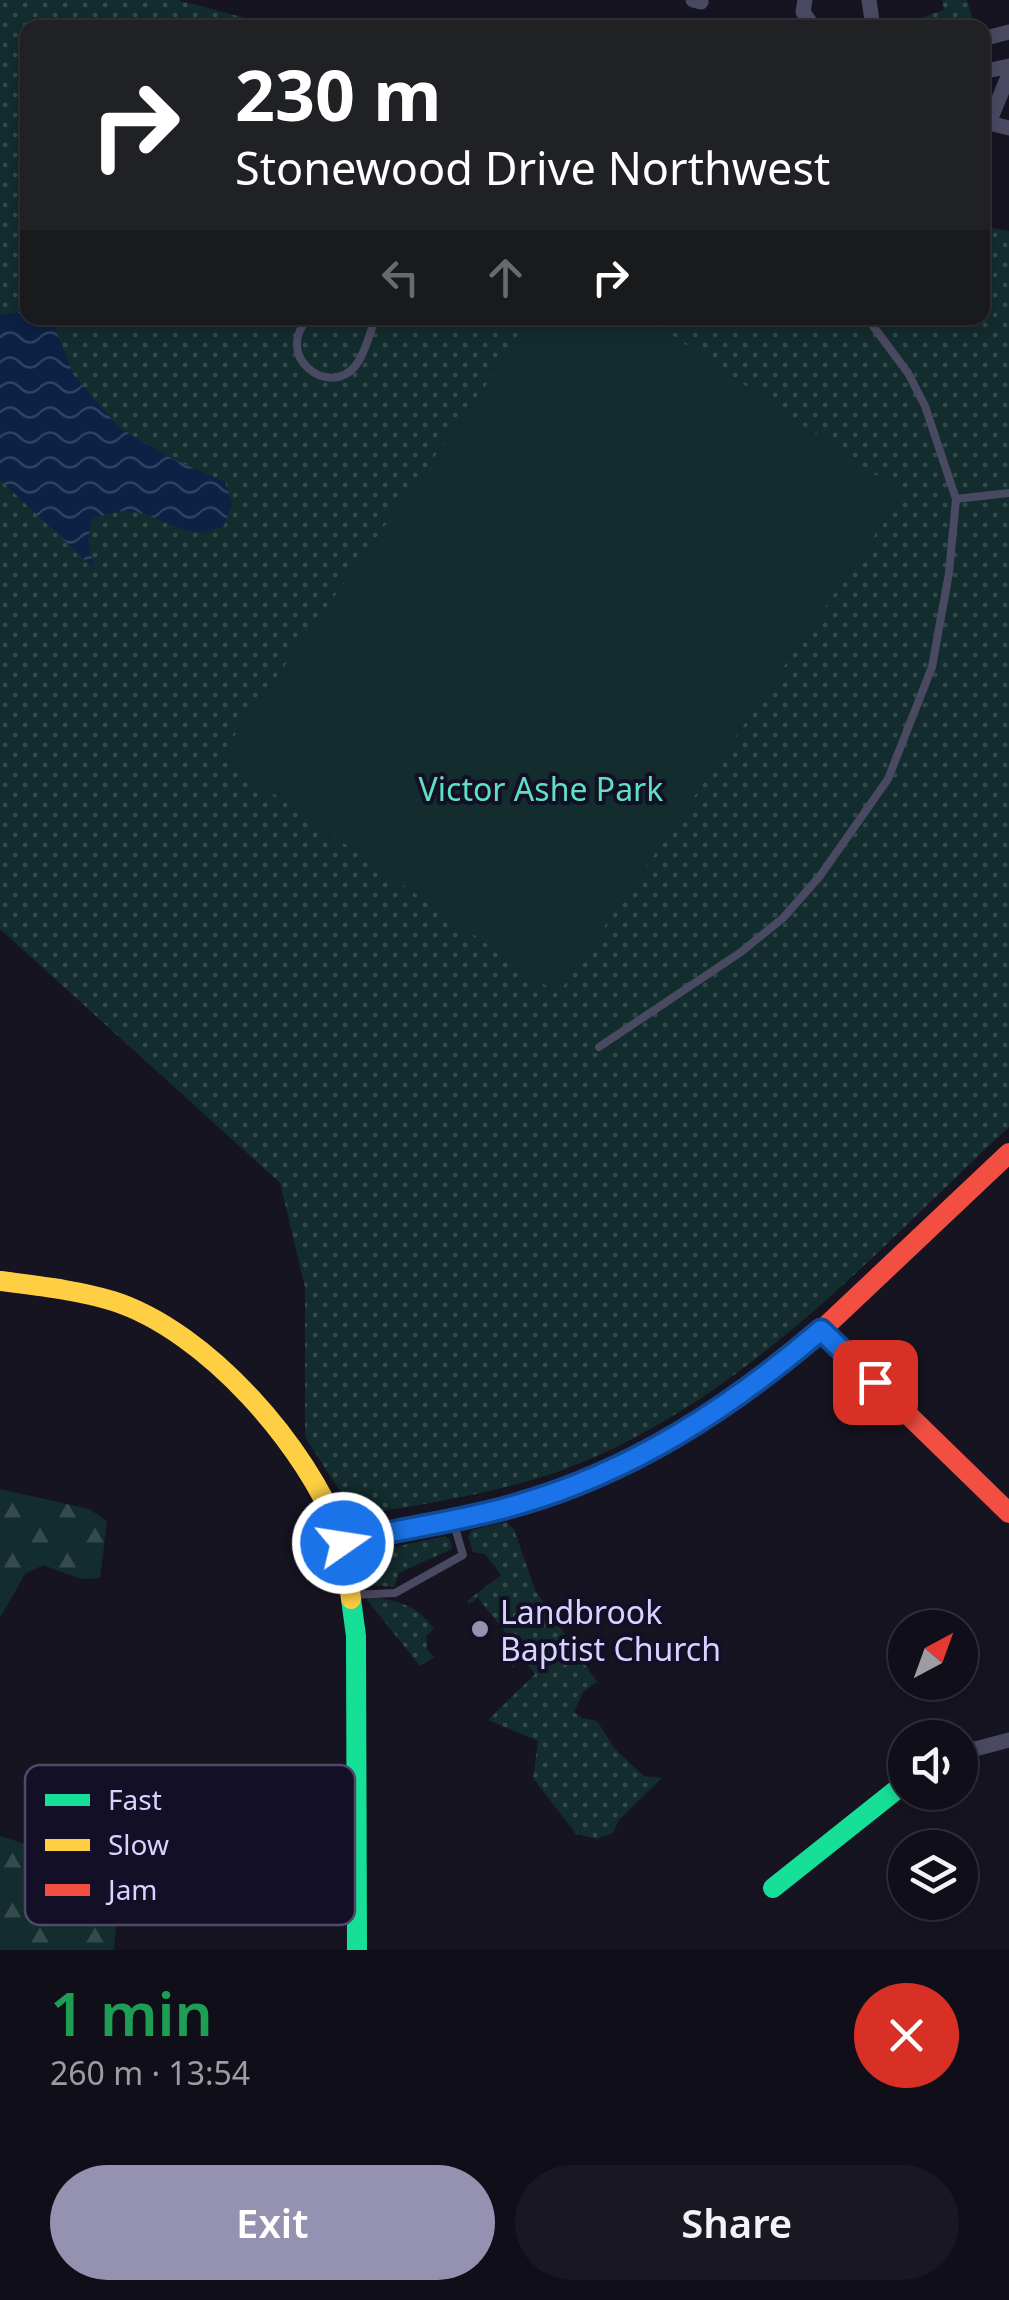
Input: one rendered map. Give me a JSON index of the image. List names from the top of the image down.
{
  "parks": ["Victor Ashe Park"],
  "places": ["Landbrook Baptist Church"],
  "legend": ["Fast", "Slow", "Jam"],
  "north": "top right",
  "page": {
    "turn": ["230 m", "Stonewood Drive Northwest"],
    "heading": ["1 min", "260 m · 13:54"],
    "buttons": ["Exit", "Share"]
  }
}
